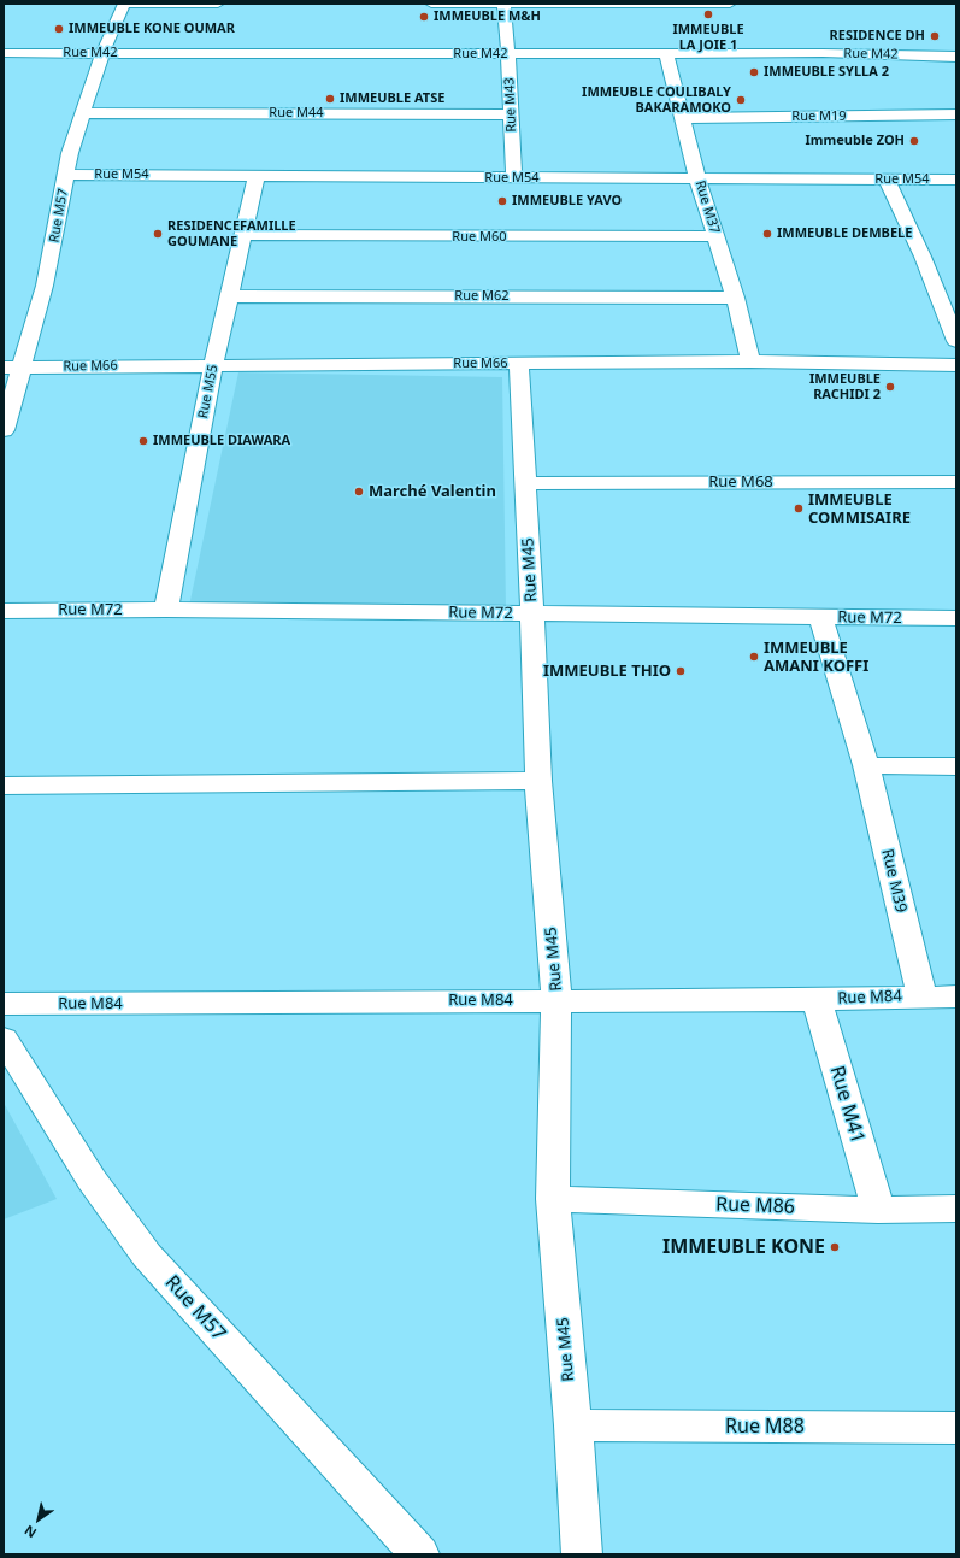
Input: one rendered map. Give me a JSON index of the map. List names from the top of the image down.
{
  "streets": {
    "street": [
      "Rue M42",
      "Rue M43",
      "Rue M44",
      "Rue M19",
      "Rue M54",
      "Rue M37",
      "Rue M57",
      "Rue M60",
      "Rue M62",
      "Rue M66",
      "Rue M55",
      "Rue M68",
      "Rue M45",
      "Rue M72",
      "Rue M39",
      "Rue M84",
      "Rue M41",
      "Rue M86",
      "Rue M88"
    ]
  },
  "crossings": [
    ["Rue M42", "Rue M43"],
    ["Rue M42", "Rue M37"],
    ["Rue M42", "Rue M57"],
    ["Rue M43", "Rue M44"],
    ["Rue M43", "Rue M54"],
    ["Rue M44", "Rue M57"],
    ["Rue M19", "Rue M37"],
    ["Rue M54", "Rue M37"],
    ["Rue M54", "Rue M57"],
    ["Rue M54", "Rue M55"],
    ["Rue M37", "Rue M60"],
    ["Rue M37", "Rue M62"],
    ["Rue M37", "Rue M66"],
    ["Rue M57", "Rue M66"],
    ["Rue M60", "Rue M55"],
    ["Rue M62", "Rue M55"],
    ["Rue M66", "Rue M55"],
    ["Rue M66", "Rue M45"],
    ["Rue M55", "Rue M72"],
    ["Rue M68", "Rue M45"],
    ["Rue M45", "Rue M72"],
    ["Rue M45", "Rue M84"],
    ["Rue M45", "Rue M86"],
    ["Rue M45", "Rue M88"],
    ["Rue M72", "Rue M39"],
    ["Rue M39", "Rue M84"],
    ["Rue M84", "Rue M41"],
    ["Rue M41", "Rue M86"]
  ],
  "places": [
    "IMMEUBLE LA JOIE 1",
    "IMMEUBLE M&H",
    "IMMEUBLE KONE OUMAR",
    "RESIDENCE DH",
    "IMMEUBLE SYLLA 2",
    "IMMEUBLE ATSE",
    "IMMEUBLE COULIBALY BAKARAMOKO",
    "Immeuble ZOH",
    "IMMEUBLE YAVO",
    "RESIDENCEFAMILLE GOUMANE",
    "IMMEUBLE DEMBELE",
    "IMMEUBLE RACHIDI 2",
    "IMMEUBLE DIAWARA",
    "Marché Valentin",
    "IMMEUBLE COMMISAIRE",
    "IMMEUBLE AMANI KOFFI",
    "IMMEUBLE THIO",
    "IMMEUBLE KONE"
  ],
  "north": "bottom left"
}
